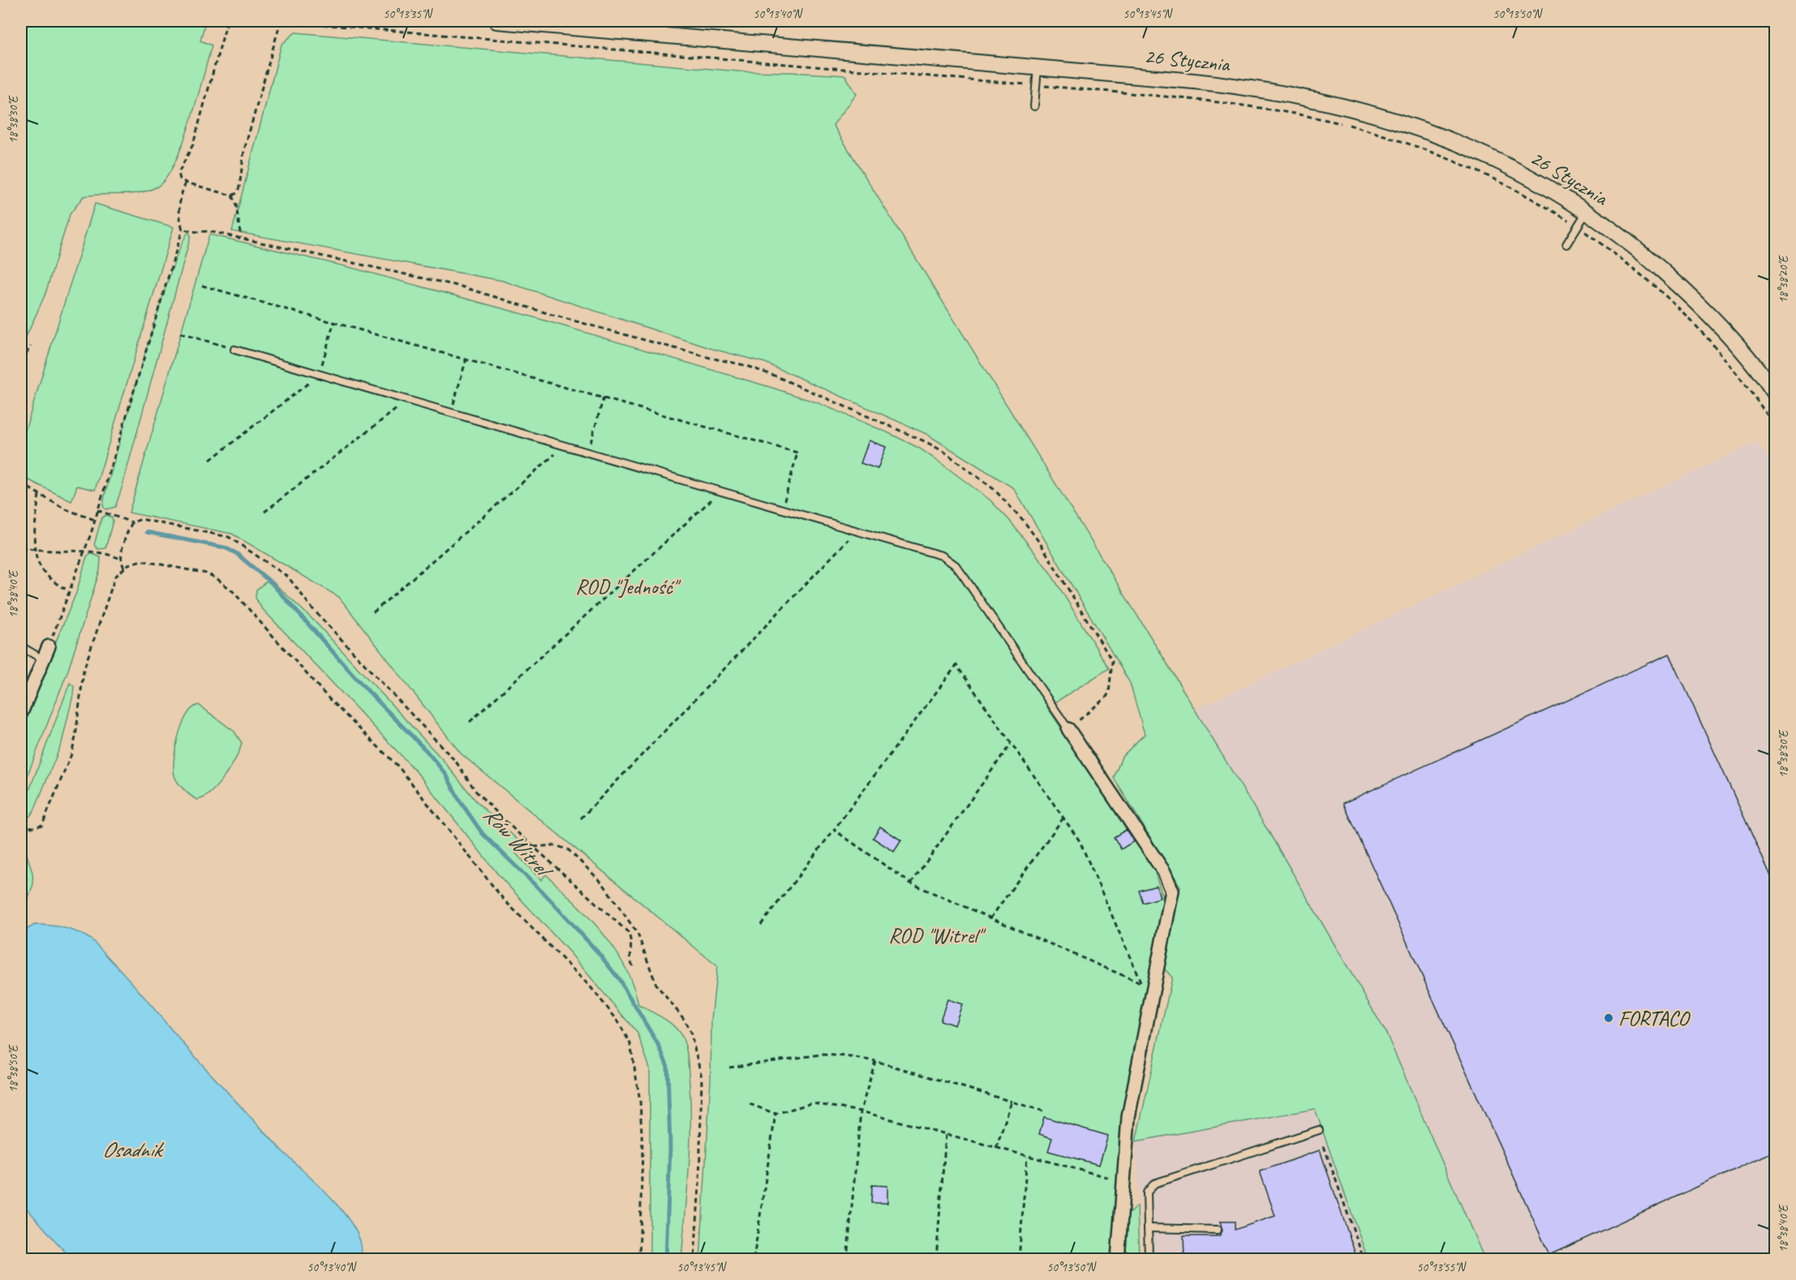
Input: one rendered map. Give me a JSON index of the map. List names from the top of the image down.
{
  "streets": {
    "street": ["26 Stycznia"]
  },
  "water": ["Rów Witrel", "Osadnik"],
  "parks": ["ROD \"Jedność\"", "ROD \"Witrel\""],
  "places": ["FORTACO"],
  "coordinates": [
    "50°13'35\"N",
    "50°13'40\"N",
    "50°13'45\"N",
    "50°13'50\"N",
    "18°38'30\"E",
    "18°38'20\"E",
    "18°38'40\"E",
    "18°38'50\"E",
    "50°13'55\"N"
  ]
}
